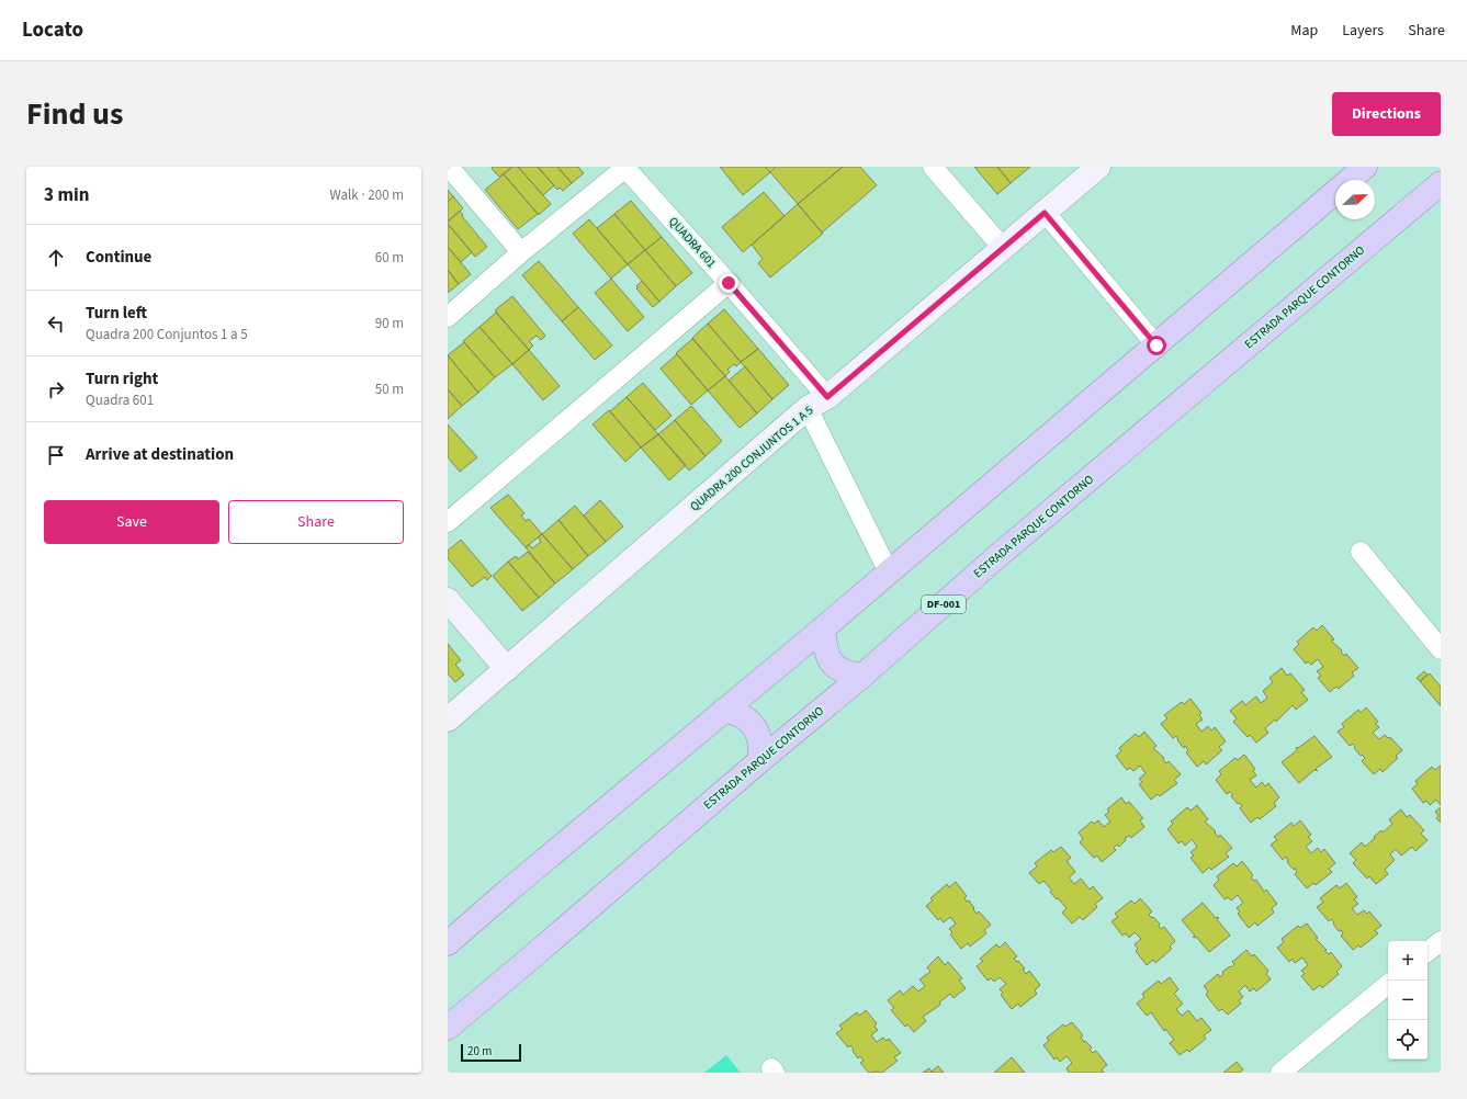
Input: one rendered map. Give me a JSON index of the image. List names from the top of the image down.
{
  "streets": {
    "highway": ["ESTRADA PARQUE CONTORNO", "DF-001"],
    "street": ["QUADRA 601", "QUADRA 200 CONJUNTOS 1 A 5"]
  },
  "crossings": [
    ["QUADRA 601", "QUADRA 200 CONJUNTOS 1 A 5"]
  ],
  "scale_bar": "20 m",
  "north": "top right",
  "page": {
    "header": "Locato",
    "nav": ["Map", "Layers", "Share"],
    "title": "Find us",
    "buttons": [
      "Directions",
      ["Save", "Share"]
    ],
    "heading": ["3 min", "Walk · 200 m"],
    "list": [
      ["Continue", "60 m"],
      ["Turn left", "Quadra 200 Conjuntos 1 a 5", "90 m"],
      ["Turn right", "Quadra 601", "50 m"],
      "Arrive at destination"
    ],
    "map_buttons": ["+", "−"],
    "scale": "20 m"
  }
}
